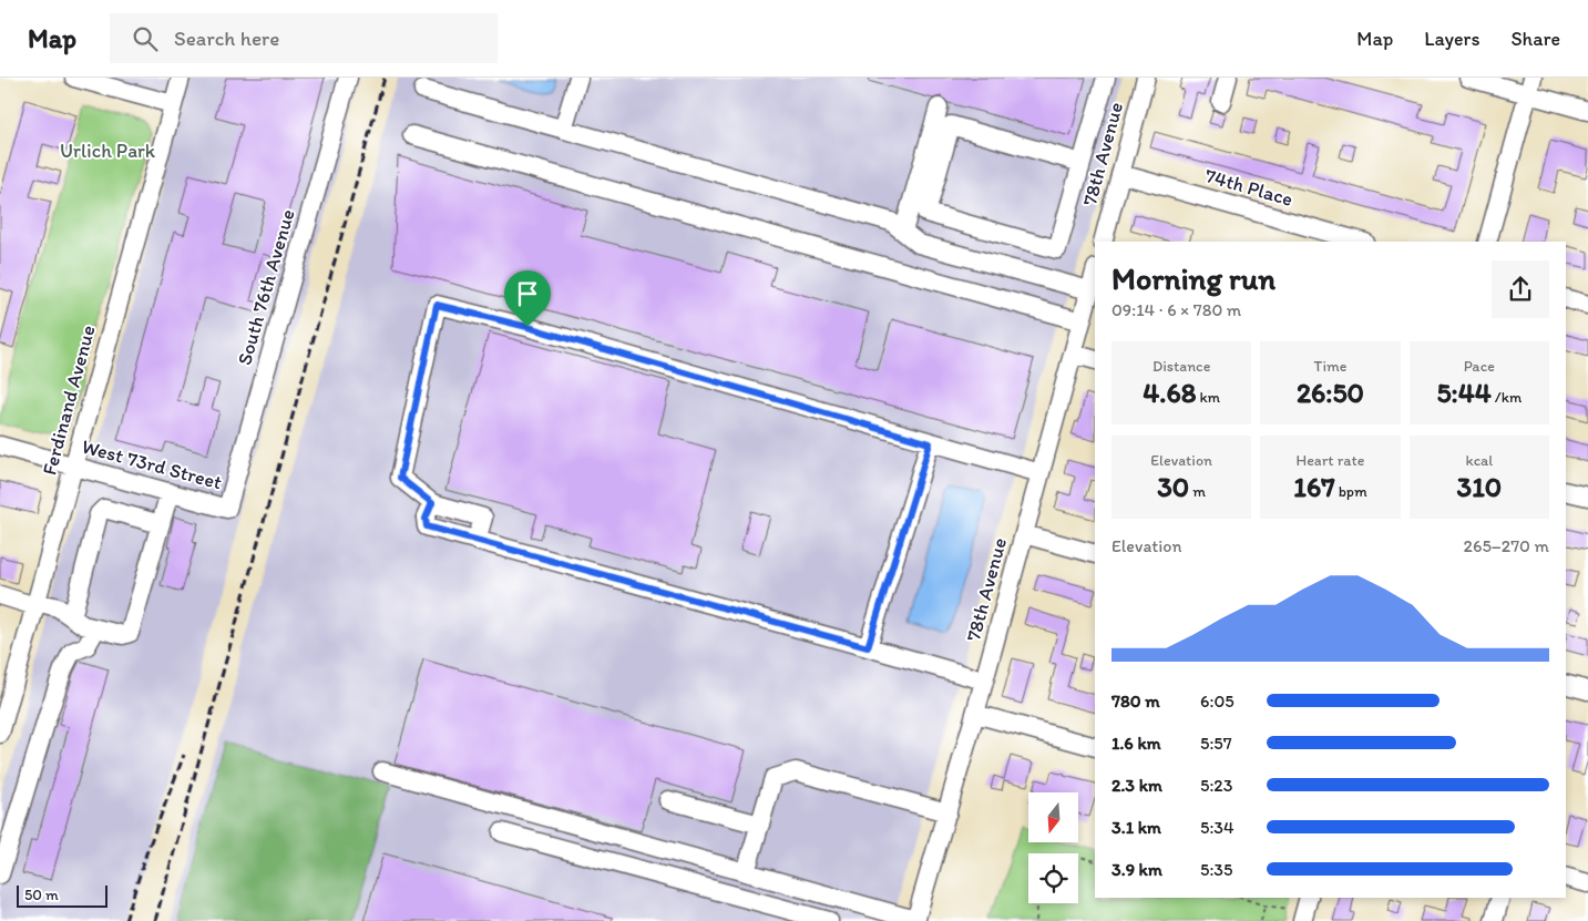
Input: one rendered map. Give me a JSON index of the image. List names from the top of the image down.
{
  "streets": {
    "street": [
      "78th Avenue",
      "74th Place",
      "South 76th Avenue",
      "Ferdinand Avenue",
      "West 73rd Street"
    ]
  },
  "crossings": [
    ["78th Avenue", "74th Place"],
    ["South 76th Avenue", "West 73rd Street"],
    ["Ferdinand Avenue", "West 73rd Street"]
  ],
  "parks": ["Urlich Park"],
  "scale_bar": "50 m",
  "north": "bottom",
  "page": {
    "header": "Map",
    "search": "Search here",
    "nav": ["Map", "Layers", "Share"],
    "heading": ["Morning run", "09:14 · 6 × 780 m"],
    "stats": [
      ["Distance", "4.68 km"],
      ["Time", "26:50"],
      ["Pace", "5:44 /km"],
      ["Elevation", "30 m"],
      ["Heart rate", "167 bpm"],
      ["kcal", "310"]
    ],
    "chart": ["Elevation", "265–270 m"],
    "list": [
      {
        "name": "780 m",
        "note": "6:05"
      },
      {
        "name": "1.6 km",
        "note": "5:57"
      },
      {
        "name": "2.3 km",
        "note": "5:23"
      },
      {
        "name": "3.1 km",
        "note": "5:34"
      },
      {
        "name": "3.9 km",
        "note": "5:35"
      }
    ],
    "scale": "50 m"
  }
}
